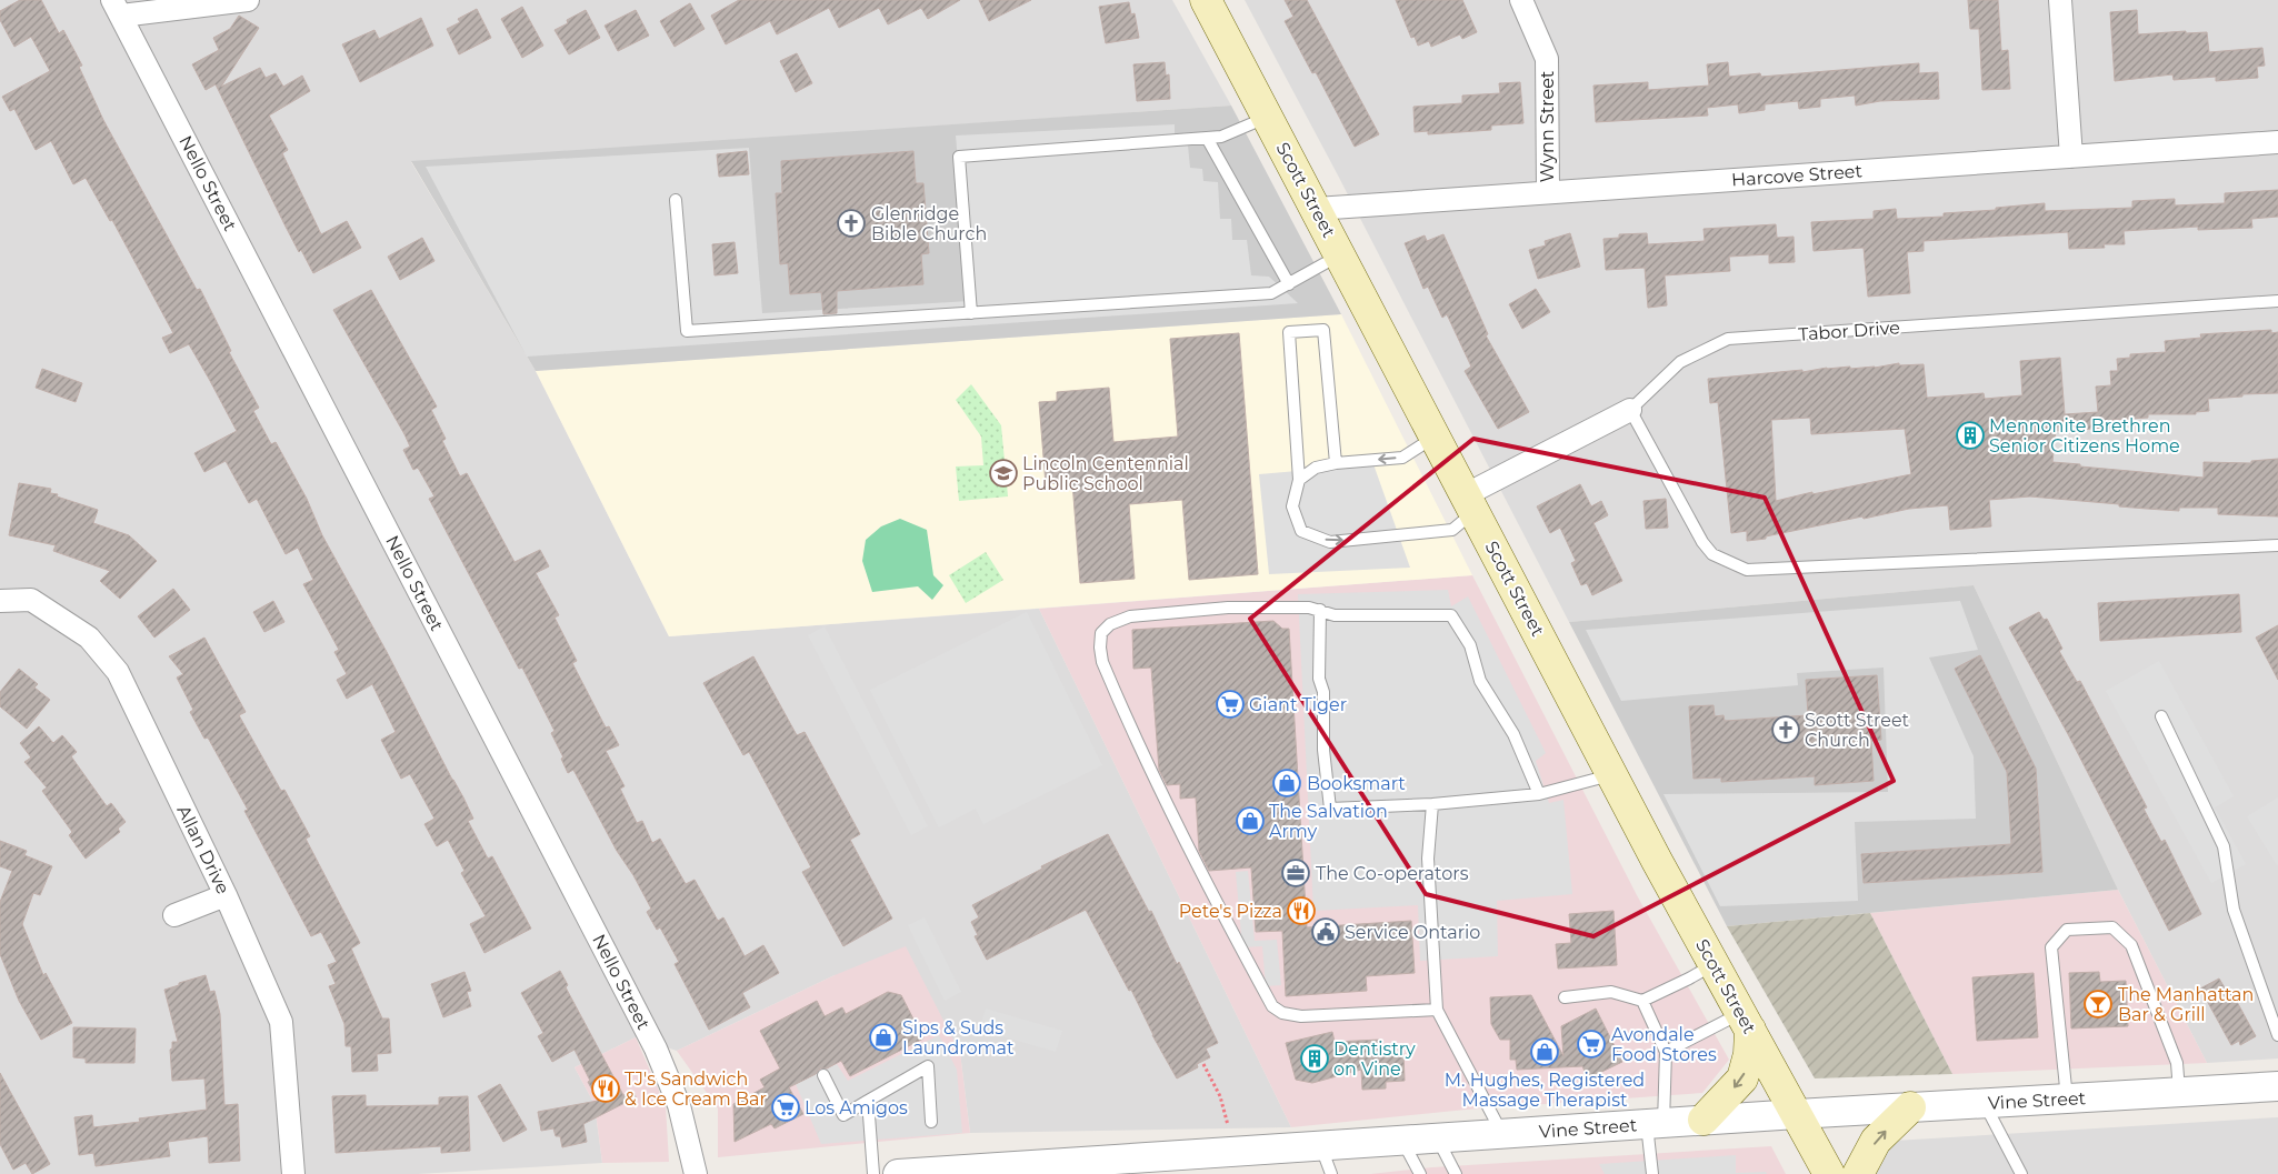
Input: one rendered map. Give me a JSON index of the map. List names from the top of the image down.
{
  "streets": {
    "main road": ["Scott Street"],
    "street": [
      "Wynn Street",
      "Harcove Street",
      "Nello Street",
      "Tabor Drive",
      "Allan Drive",
      "Vine Street"
    ]
  },
  "crossings": [
    ["Wynn Street", "Harcove Street"],
    ["Harcove Street", "Scott Street"],
    ["Scott Street", "Tabor Drive"],
    ["Scott Street", "Vine Street"]
  ],
  "places": {
    "church": ["Glenridge Bible Church", "Scott Street Church"],
    "building": ["Mennonite Brethren Senior Citizens Home", "Dentistry on Vine"],
    "school or university": ["Lincoln Centennial Public School"],
    "supermarket": ["Giant Tiger", "Avondale Food Stores", "Los Amigos"],
    "shop": [
      "Booksmart",
      "The Salvation Army",
      "Sips & Suds Laundromat",
      "M. Hughes, Registered Massage Therapist"
    ],
    "office": ["The Co-operators"],
    "restaurant": ["Pete's Pizza", "TJ's Sandwich & Ice Cream Bar"],
    "public building": ["Service Ontario"],
    "bar": ["The Manhattan Bar & Grill"]
  }
}
